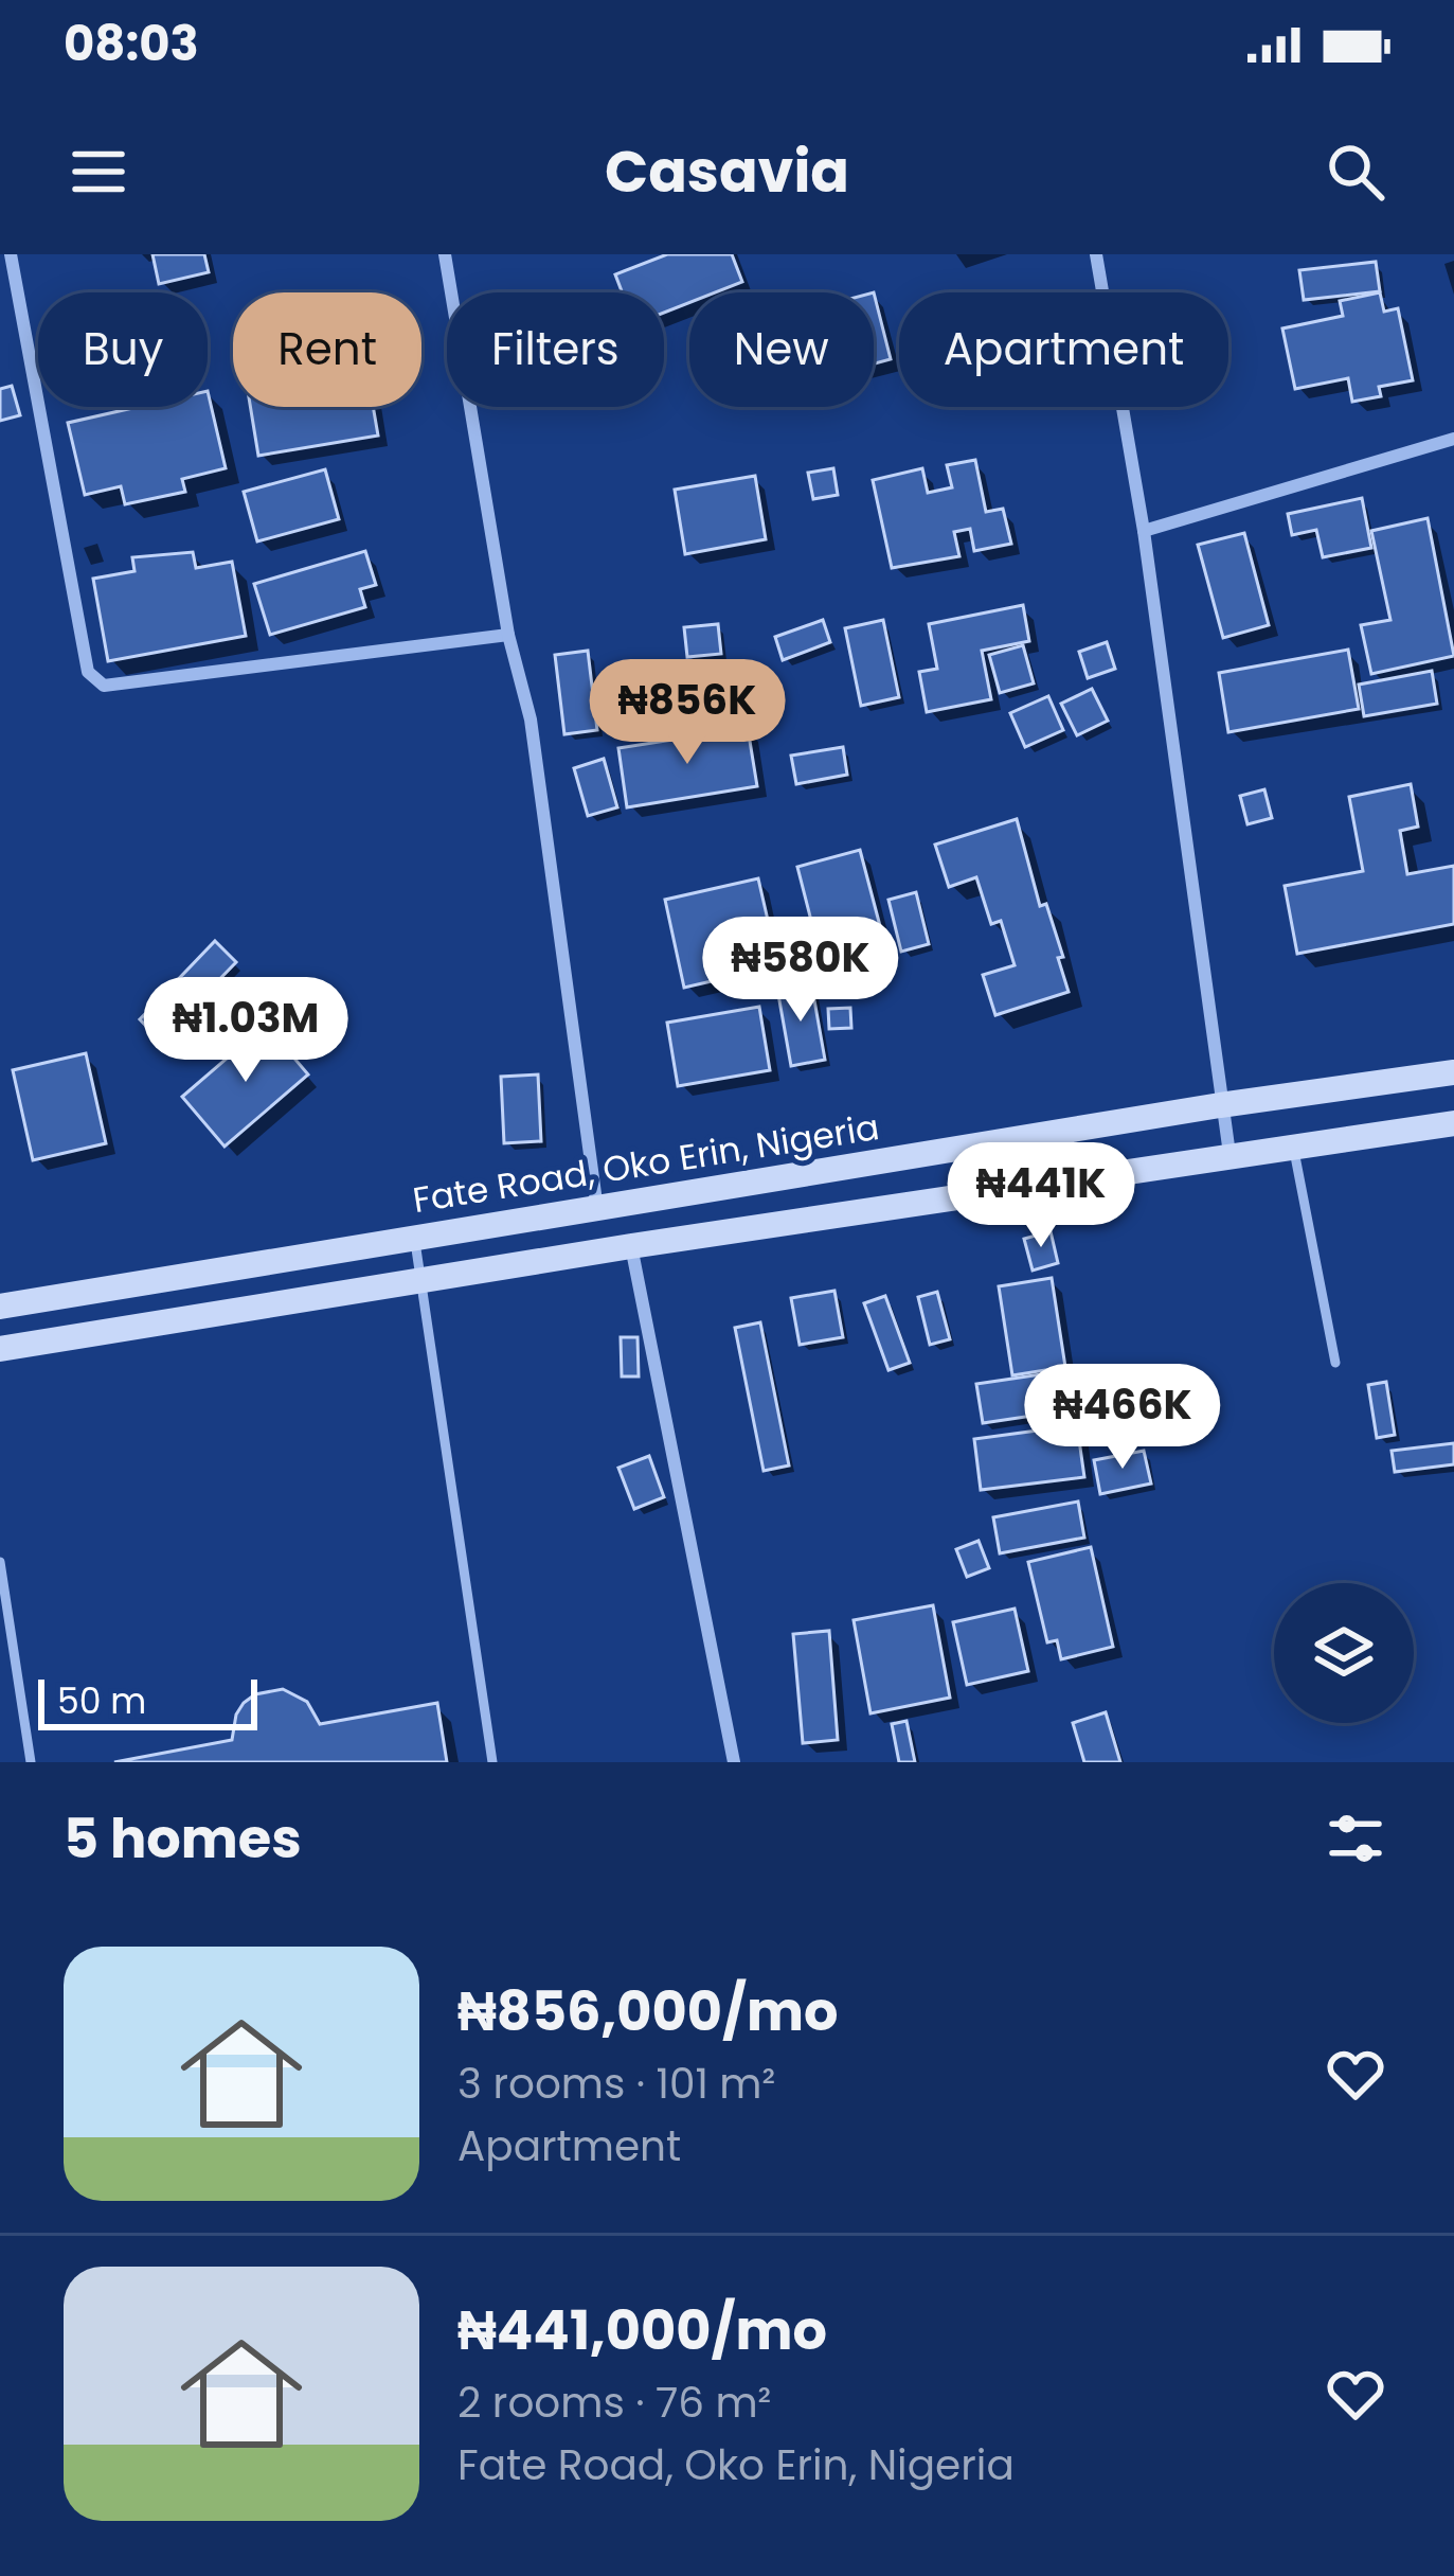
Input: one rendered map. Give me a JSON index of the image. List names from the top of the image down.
{
  "streets": {
    "street": ["Fate Road, Oko Erin, Nigeria"]
  },
  "scale_bar": "50 m",
  "page": {
    "status": "08:03",
    "header": "Casavia",
    "chip": [
      "Buy",
      "Rent",
      "Filters",
      "New",
      "Apartment"
    ],
    "price": [
      "₦856K",
      "₦580K",
      "₦1.03M",
      "₦441K",
      "₦466K"
    ],
    "scale": "50 m",
    "heading": "5 homes",
    "list": [
      {
        "name": "₦856,000/mo",
        "note": "3 rooms · 101 m² · Apartment"
      },
      {
        "name": "₦441,000/mo",
        "note": "2 rooms · 76 m² · Fate Road, Oko Erin, Nigeria"
      }
    ]
  }
}
